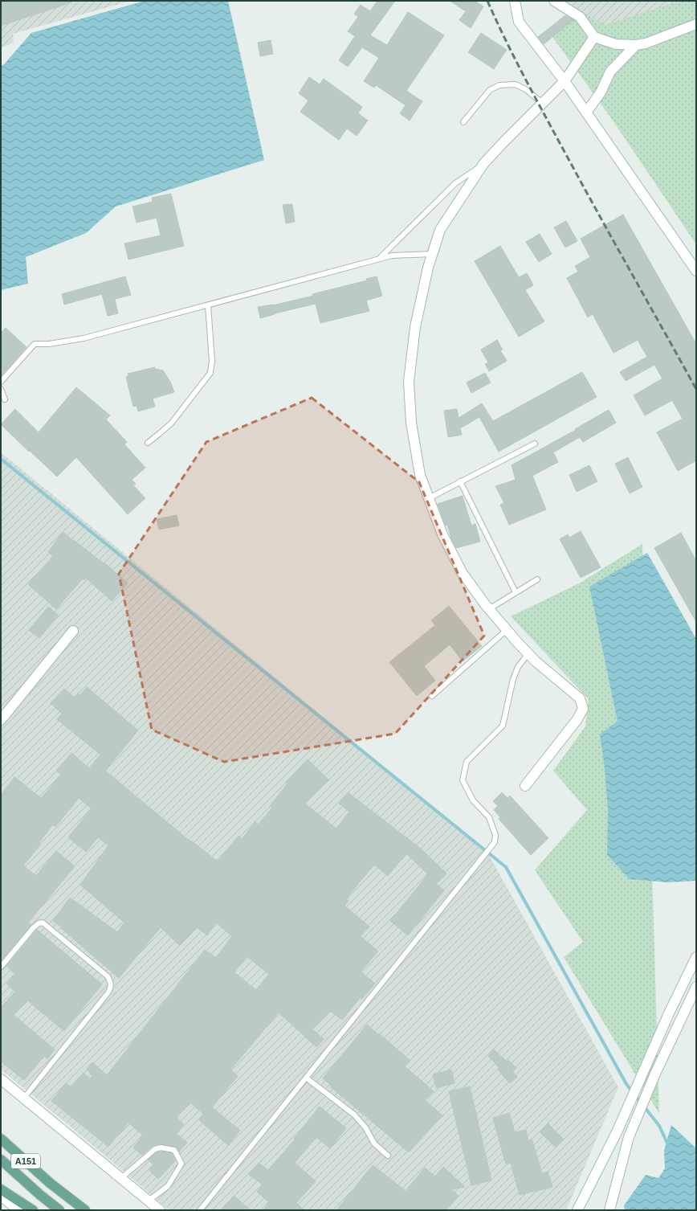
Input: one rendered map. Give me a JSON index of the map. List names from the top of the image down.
{
  "streets": {
    "main road": ["A151"]
  }
}
